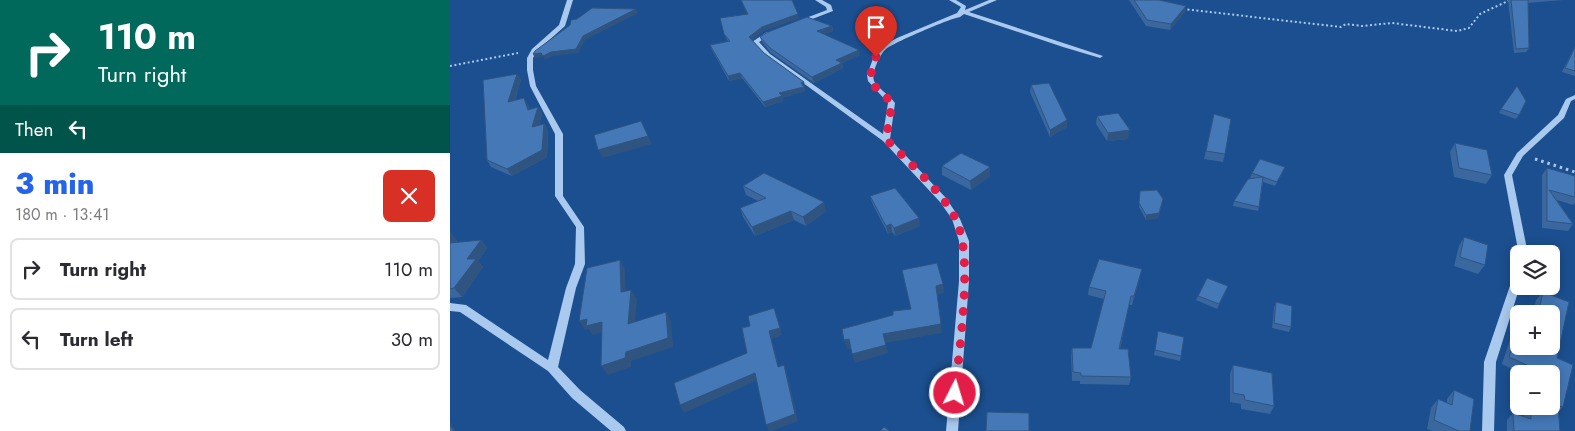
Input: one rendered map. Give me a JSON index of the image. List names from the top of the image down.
{
  "page": {
    "turn": ["110 m", "Turn right"],
    "then": "Then",
    "heading": ["3 min", "180 m · 13:41"],
    "list": [
      {
        "name": "Turn right",
        "value": "110 m"
      },
      {
        "name": "Turn left",
        "value": "30 m"
      }
    ],
    "map_buttons": ["+", "−"]
  }
}
